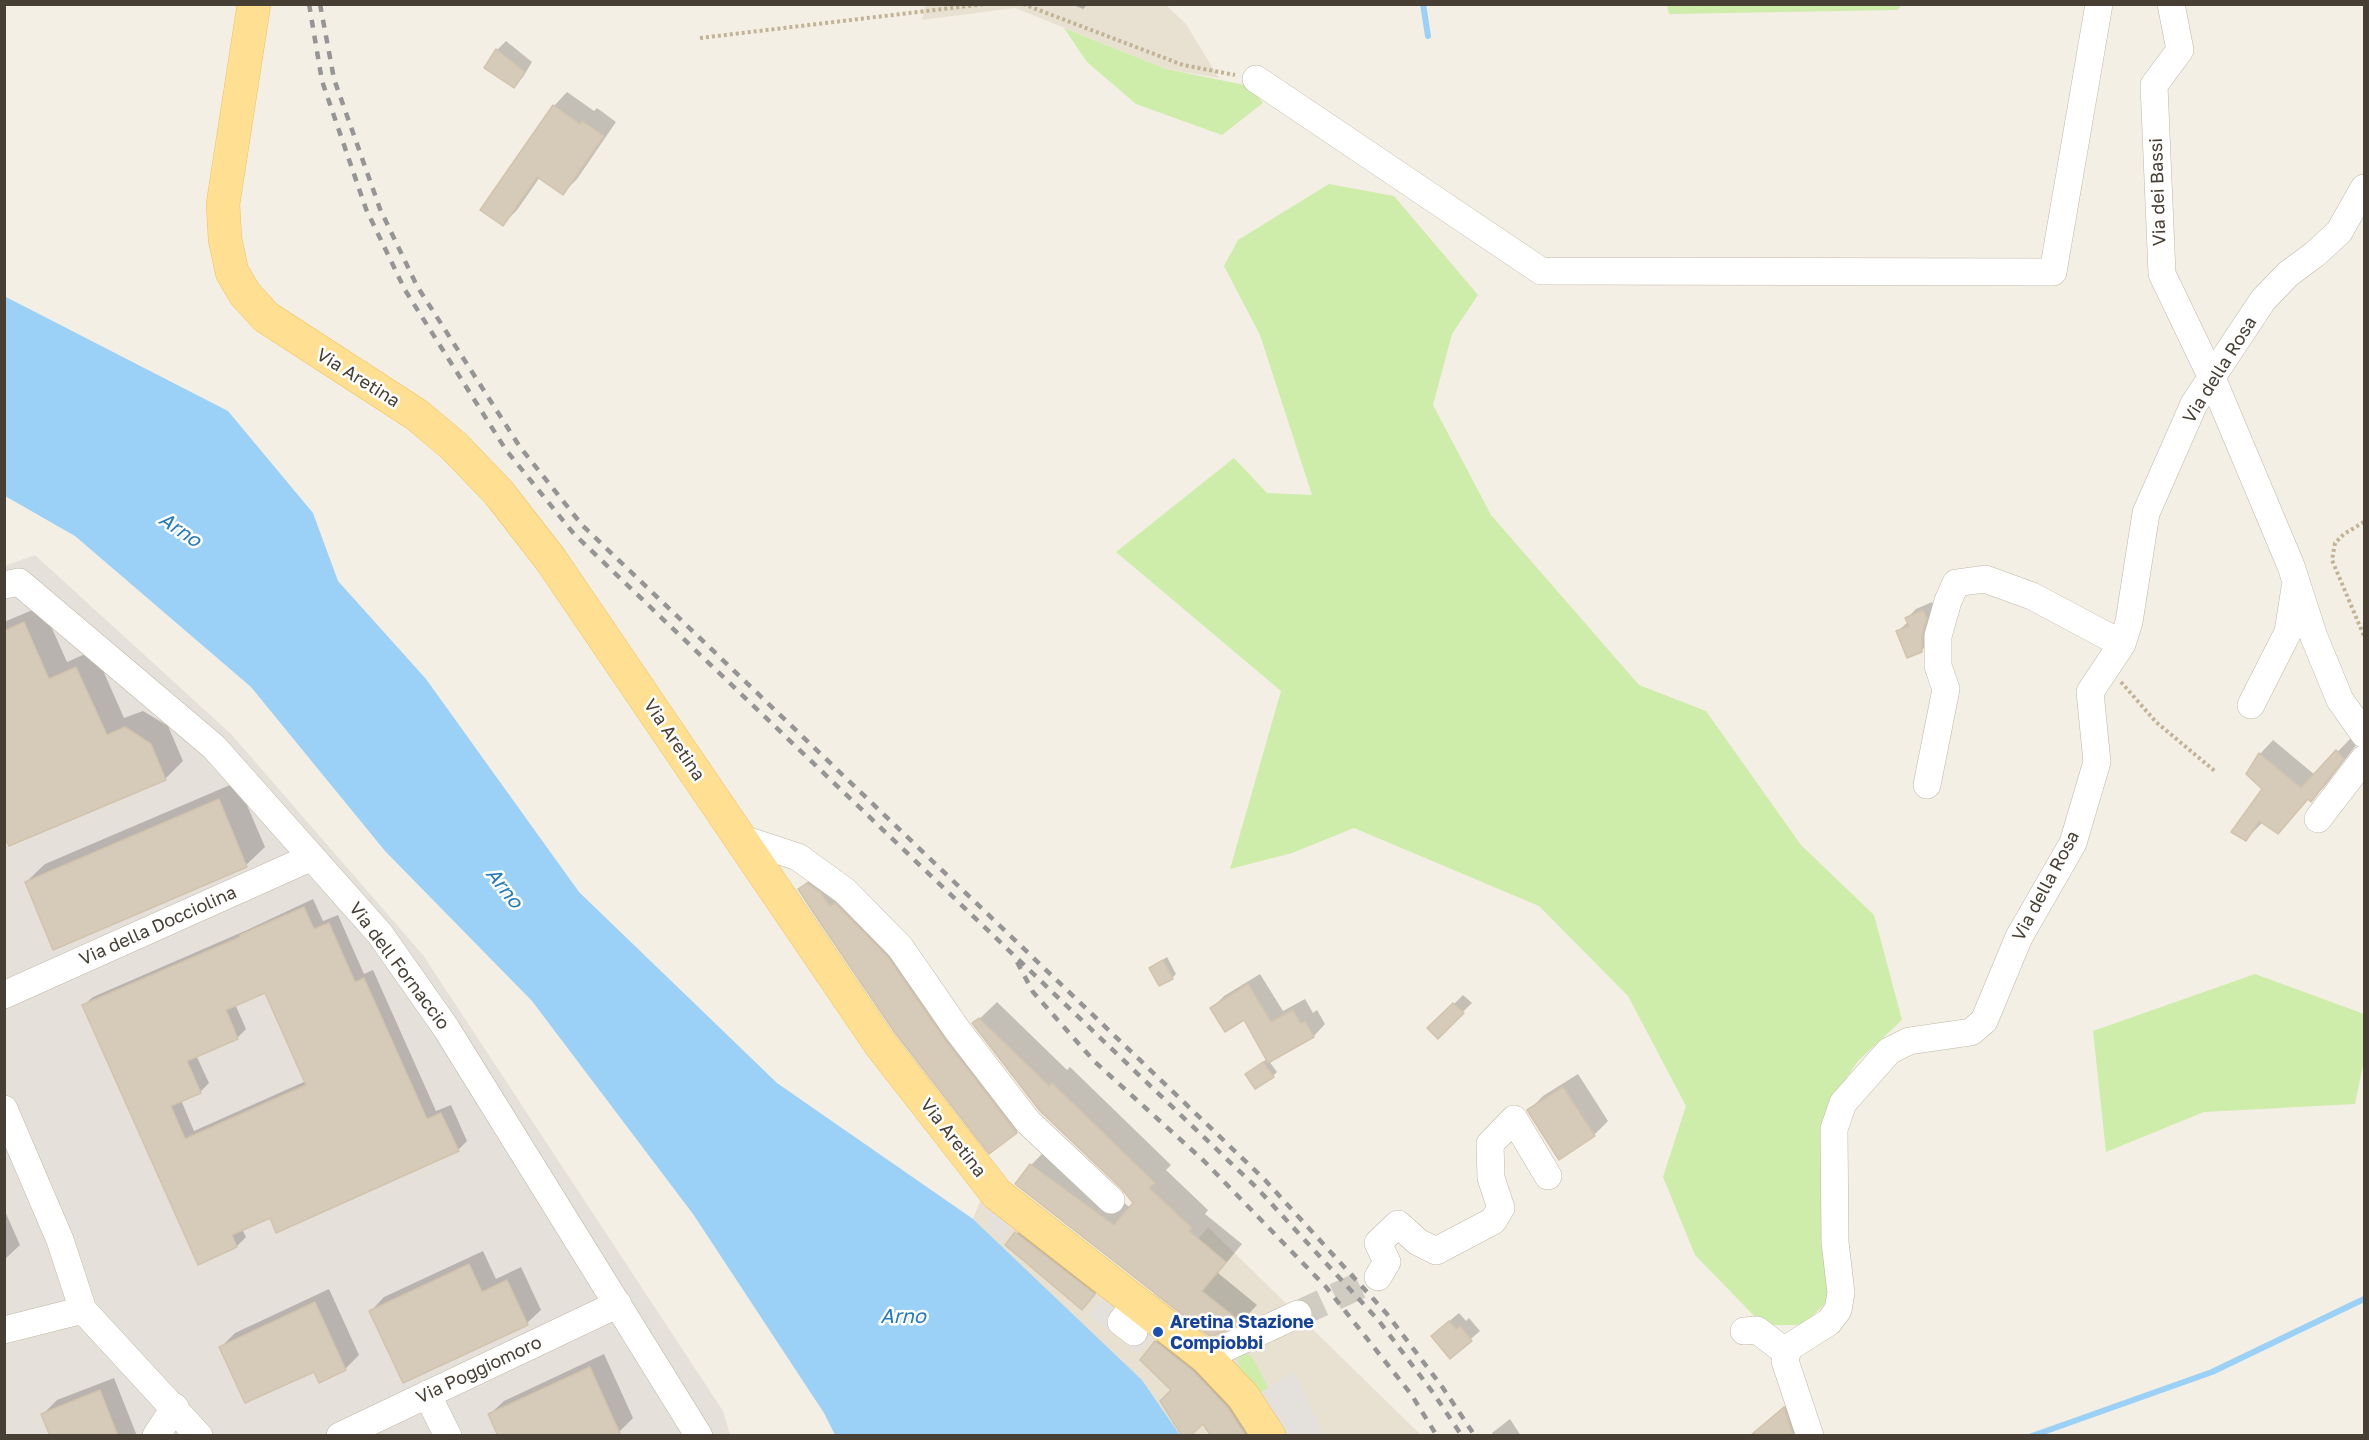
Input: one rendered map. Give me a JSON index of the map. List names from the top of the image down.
{
  "streets": {
    "main road": ["Via Aretina"],
    "street": [
      "Via dei Bassi",
      "Via della Rosa",
      "Via della Docciolina",
      "Via dell Fornaccio",
      "Via Poggiomoro"
    ]
  },
  "crossings": [
    ["Via dei Bassi", "Via della Rosa"],
    ["Via della Docciolina", "Via dell Fornaccio"],
    ["Via dell Fornaccio", "Via Poggiomoro"]
  ],
  "water": ["Arno"],
  "places": ["Aretina Stazione Compiobbi"]
}
